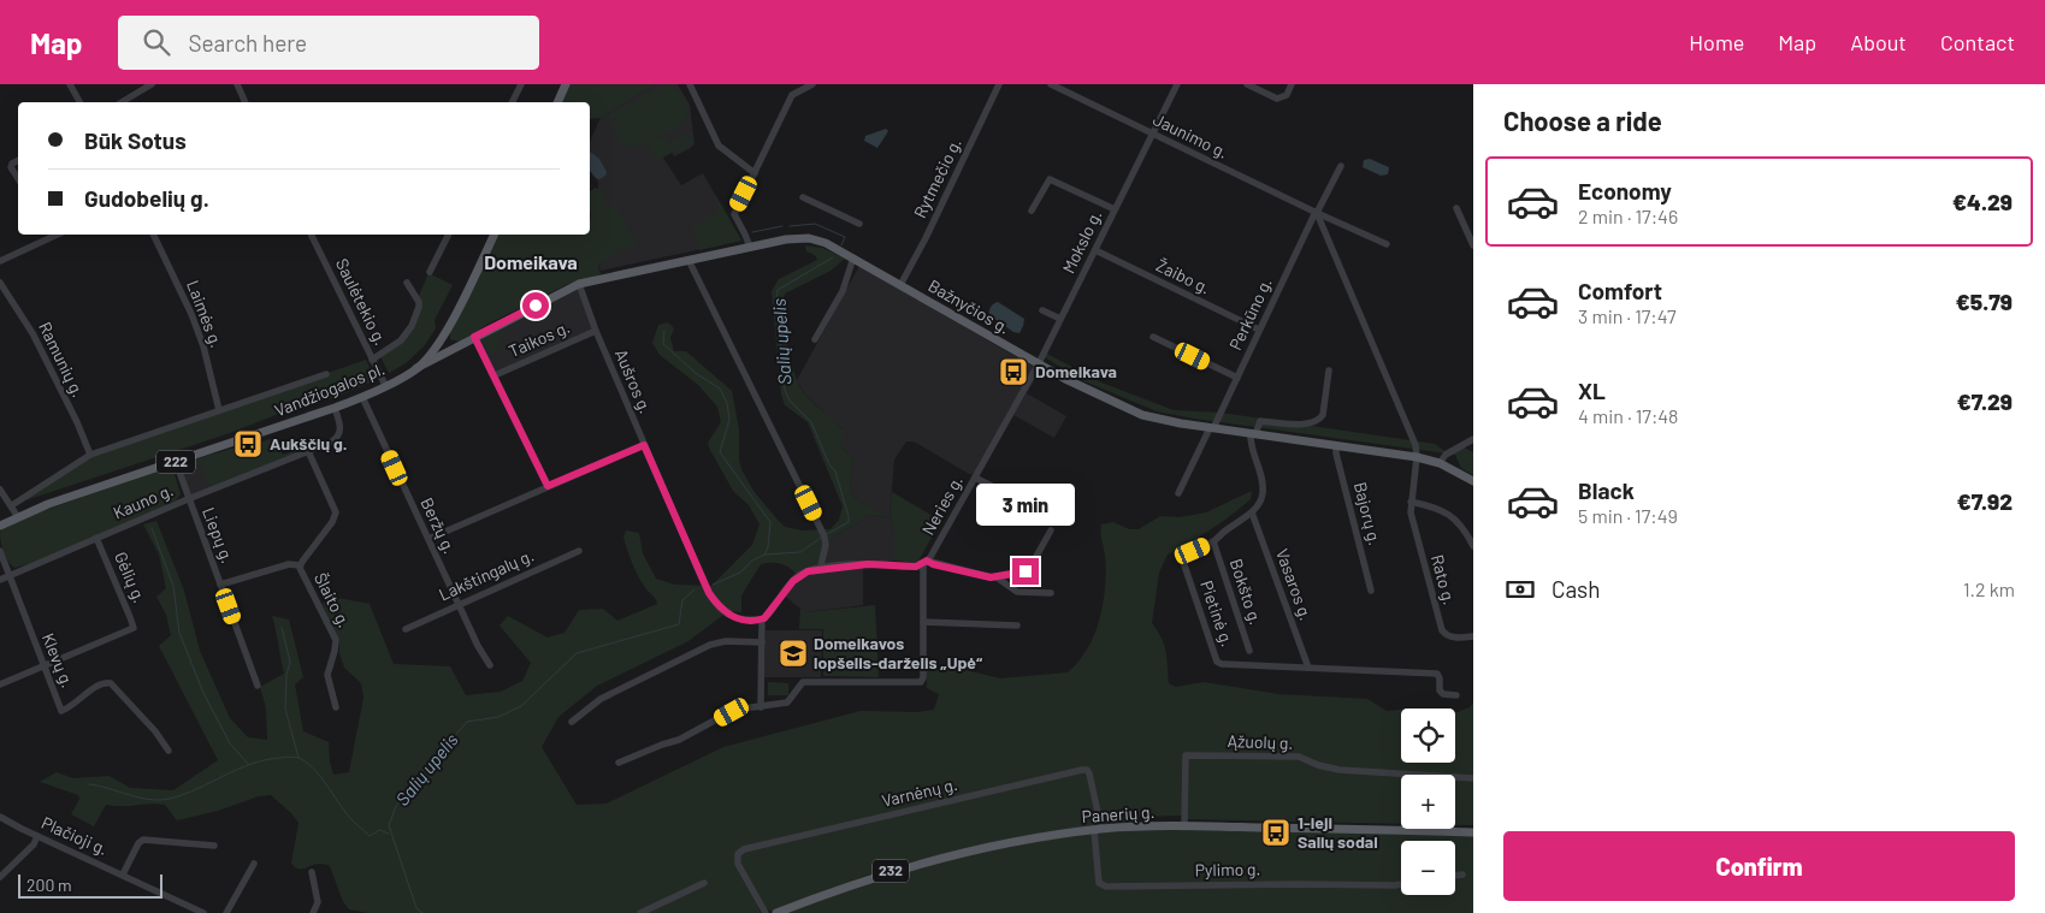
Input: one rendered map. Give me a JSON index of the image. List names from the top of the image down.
{
  "streets": {
    "main road": [
      "Bažnyčios g.",
      "Vandžiogalos pl.",
      "222",
      "Panerių g.",
      "232"
    ],
    "street": [
      "Jaunimo g.",
      "Rytmečio g.",
      "Mokslo g.",
      "Žaibo g.",
      "Saulėtekio g.",
      "Laimės g.",
      "Perkūno g.",
      "Taikos g.",
      "Ramunių g.",
      "Aušros g.",
      "Kauno g.",
      "Neries g.",
      "Bajorų g.",
      "Beržų g.",
      "Liepų g.",
      "Lakštingalų g.",
      "Gėlių g.",
      "Rato g.",
      "Vasaros g.",
      "Bokšto g.",
      "Šlaito g.",
      "Pietinė g.",
      "Klevų g.",
      "Ąžuolų g.",
      "Varnėnų g.",
      "Plačioji g.",
      "Pylimo g."
    ]
  },
  "crossings": [
    ["Jaunimo g.", "Mokslo g."],
    ["Jaunimo g.", "Perkūno g."],
    ["Rytmečio g.", "Bažnyčios g."],
    ["Mokslo g.", "Žaibo g."],
    ["Mokslo g.", "Bažnyčios g."],
    ["Mokslo g.", "Neries g."],
    ["Žaibo g.", "Perkūno g."],
    ["Saulėtekio g.", "Vandžiogalos pl."],
    ["Bažnyčios g.", "Perkūno g."],
    ["Bažnyčios g.", "Aušros g."],
    ["Bažnyčios g.", "Vandžiogalos pl."],
    ["Bažnyčios g.", "Neries g."],
    ["Bažnyčios g.", "Bajorų g."],
    ["Bažnyčios g.", "Rato g."],
    ["Bažnyčios g.", "Pietinė g."],
    ["Taikos g.", "Aušros g."],
    ["Vandžiogalos pl.", "Kauno g."],
    ["Vandžiogalos pl.", "Beržų g."],
    ["Vandžiogalos pl.", "Liepų g."],
    ["Kauno g.", "Liepų g."],
    ["Kauno g.", "Gėlių g."],
    ["Kauno g.", "Šlaito g."],
    ["Kauno g.", "Klevų g."],
    ["Beržų g.", "Lakštingalų g."],
    ["Gėlių g.", "Klevų g."],
    ["Vasaros g.", "Pietinė g."],
    ["Bokšto g.", "Pietinė g."],
    ["Ąžuolų g.", "Panerių g."],
    ["Varnėnų g.", "Panerių g."],
    ["Varnėnų g.", "Pylimo g."],
    ["Panerių g.", "Pylimo g."]
  ],
  "districts": ["Domeikava"],
  "water": ["Salių upelis"],
  "places": {
    "bus stop": ["Domeikava", "Aukščių g.", "1-ieji Salių sodai"],
    "school or university": ["Domeikavos lopšelis-darželis „Upė“"]
  },
  "scale_bar": "200 m",
  "page": {
    "header": "Map",
    "search": "Search here",
    "nav": [
      "Home",
      "Map",
      "About",
      "Contact"
    ],
    "heading": "Choose a ride",
    "banner": ["Būk Sotus", "Gudobelių g."],
    "list": [
      {
        "name": "Economy",
        "note": "2 min · 17:46",
        "value": "€4.29"
      },
      {
        "name": "Comfort",
        "note": "3 min · 17:47",
        "value": "€5.79"
      },
      {
        "name": "XL",
        "note": "4 min · 17:48",
        "value": "€7.29"
      },
      {
        "name": "Black",
        "note": "5 min · 17:49",
        "value": "€7.92"
      }
    ],
    "bubble": "3 min",
    "pay": ["Cash", "1.2 km"],
    "map_buttons": ["+", "−"],
    "buttons": "Confirm",
    "scale": "200 m"
  }
}
